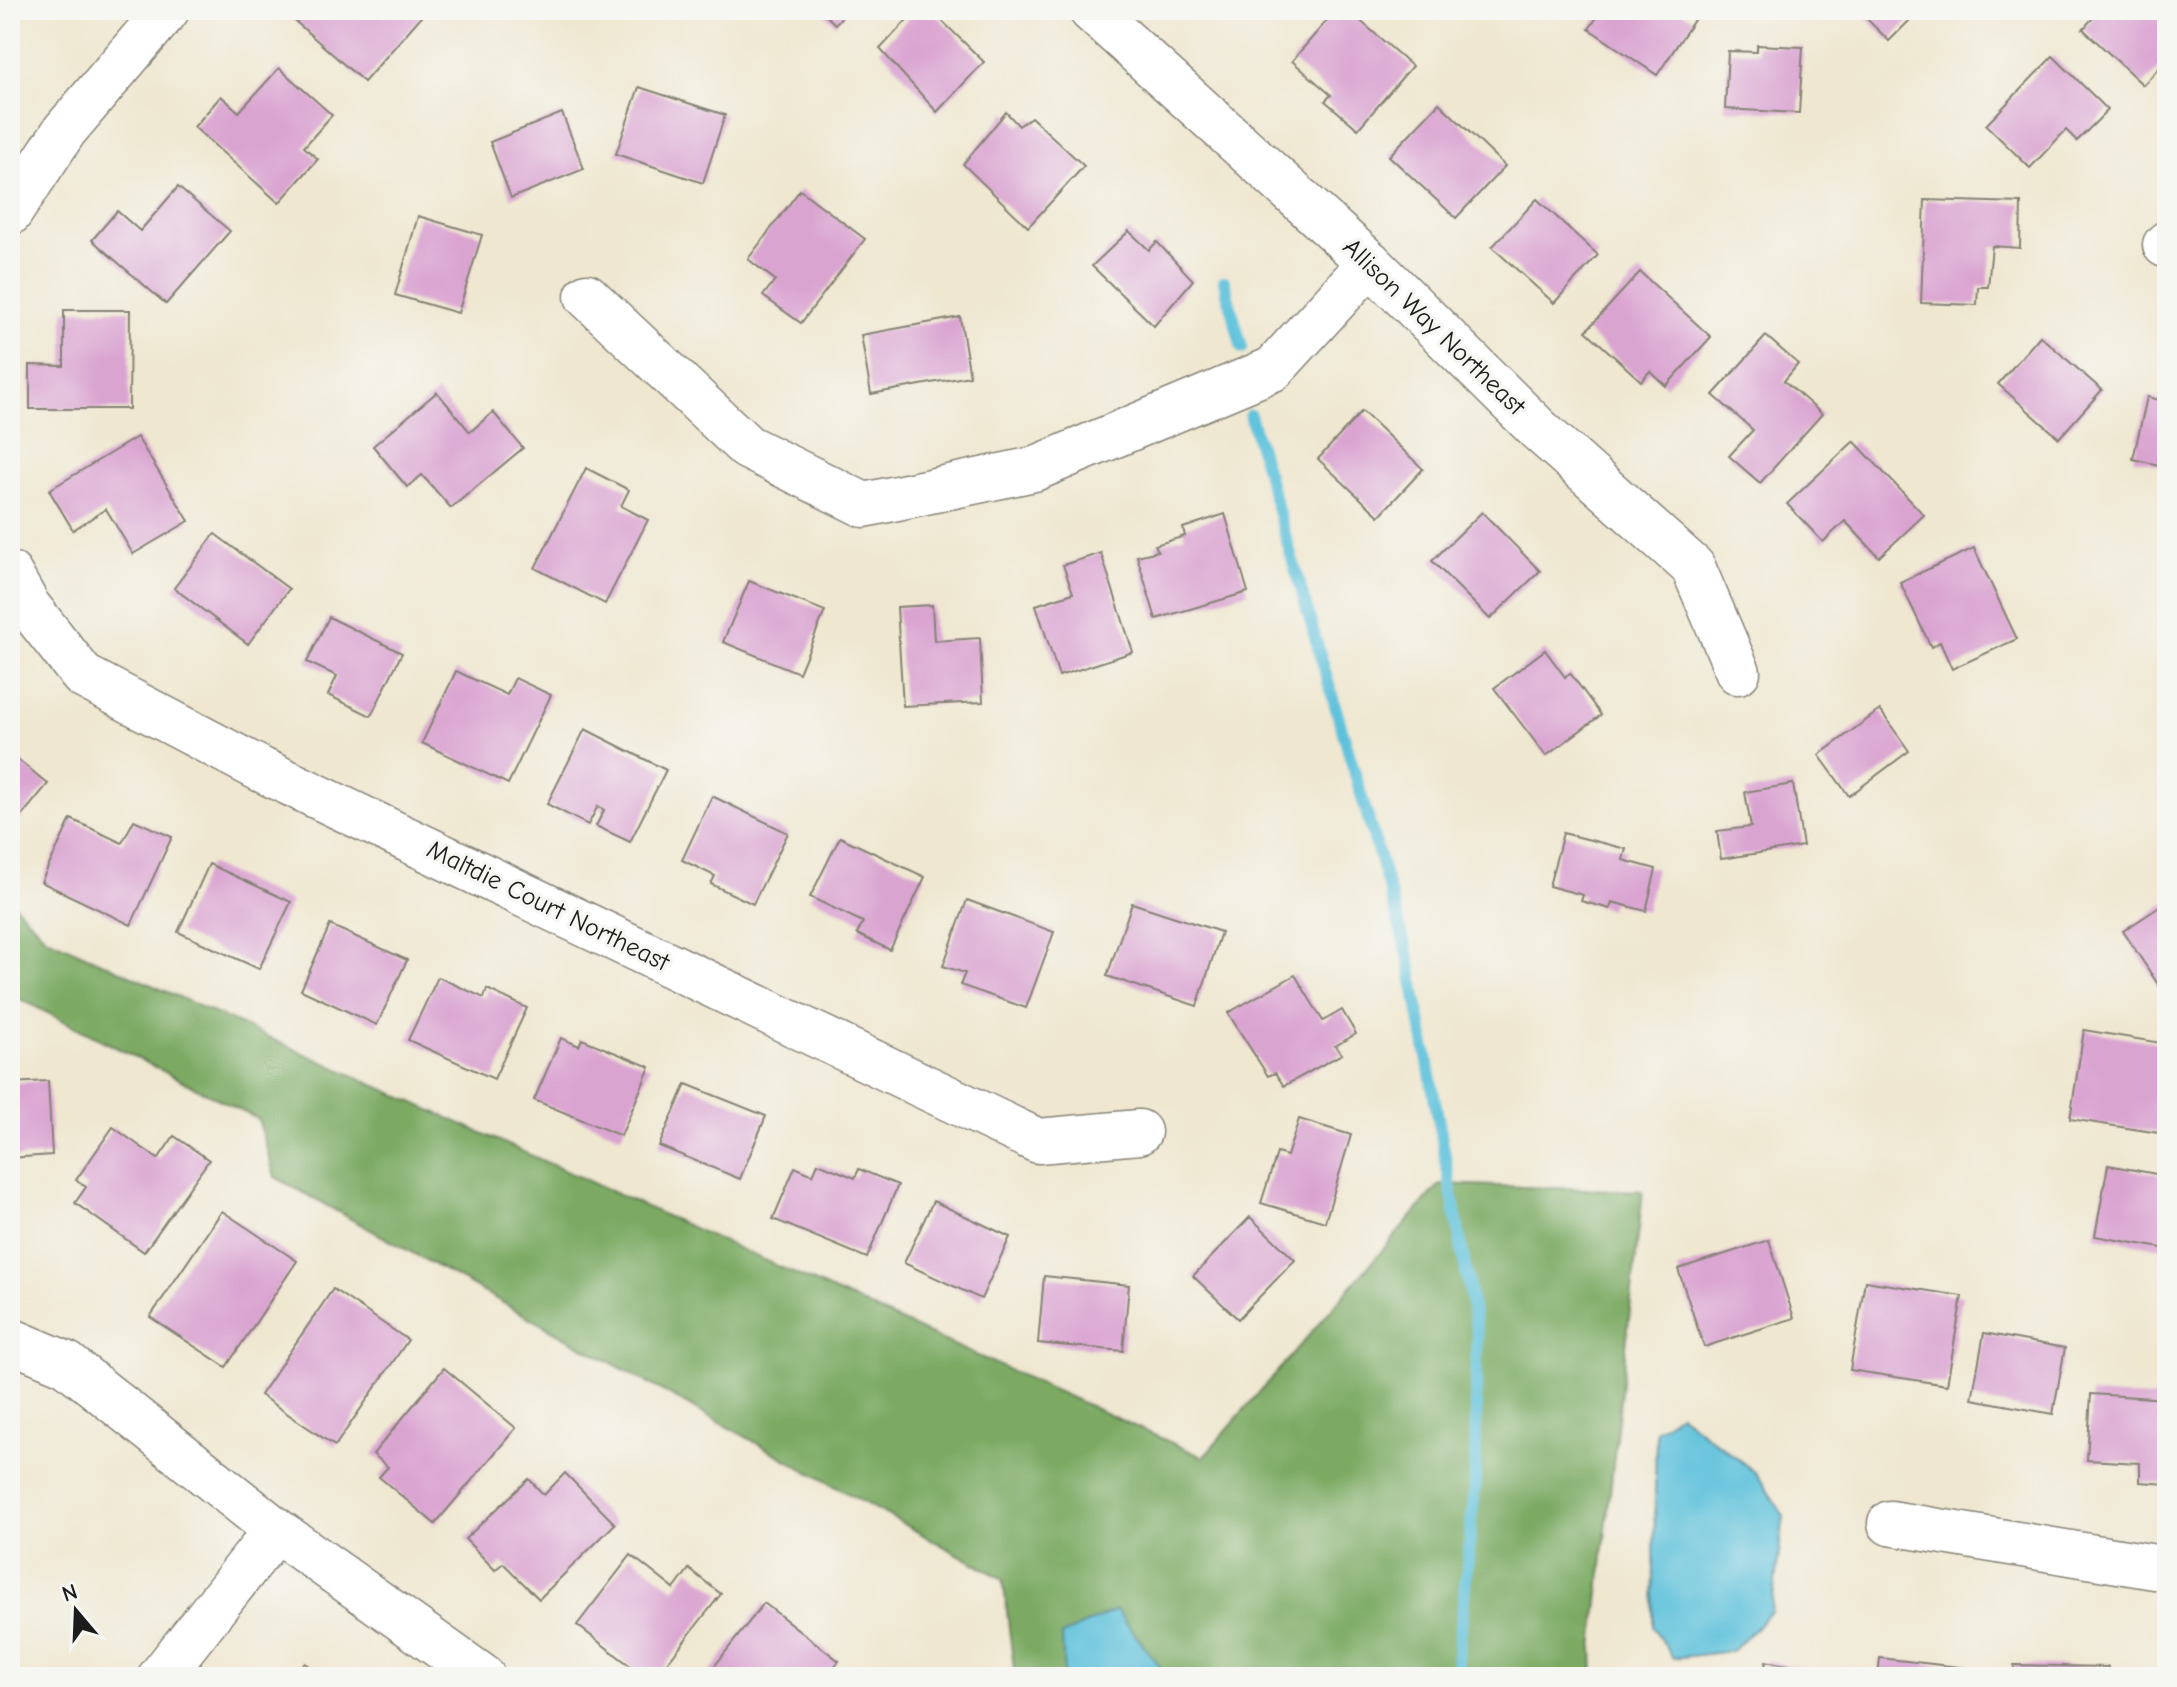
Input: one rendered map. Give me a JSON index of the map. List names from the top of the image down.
{
  "streets": {
    "street": ["Allison Way Northeast", "Maltdie Court Northeast"]
  },
  "north": "top"
}
